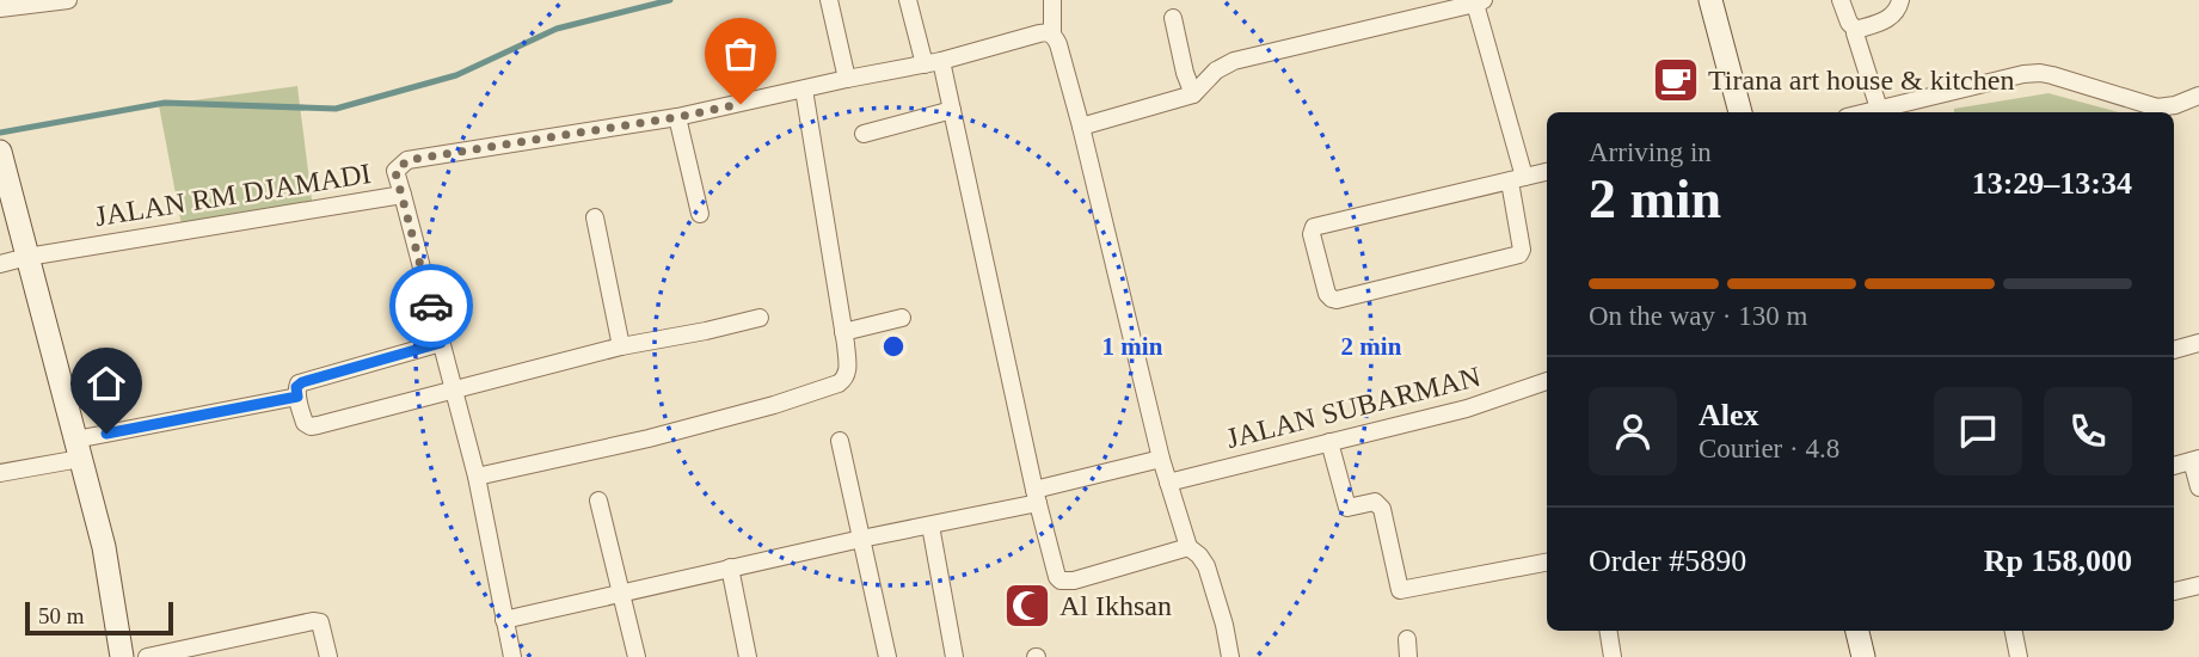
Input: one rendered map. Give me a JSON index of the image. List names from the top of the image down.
{
  "streets": {
    "street": ["JALAN RM DJAMADI", "JALAN SUBARMAN"]
  },
  "places": {
    "cafe": ["Tirana art house & kitchen"],
    "mosque": ["Al Ikhsan"]
  },
  "scale_bar": "50 m",
  "page": {
    "heading": ["2 min", "Arriving in", "13:29–13:34"],
    "panel": [
      "Alex",
      "Courier · 4.8",
      "Order #5890",
      "Rp 158,000"
    ],
    "bar": "On the way · 130 m",
    "scale": "50 m"
  },
  "rings": ["1 min", "2 min"]
}
